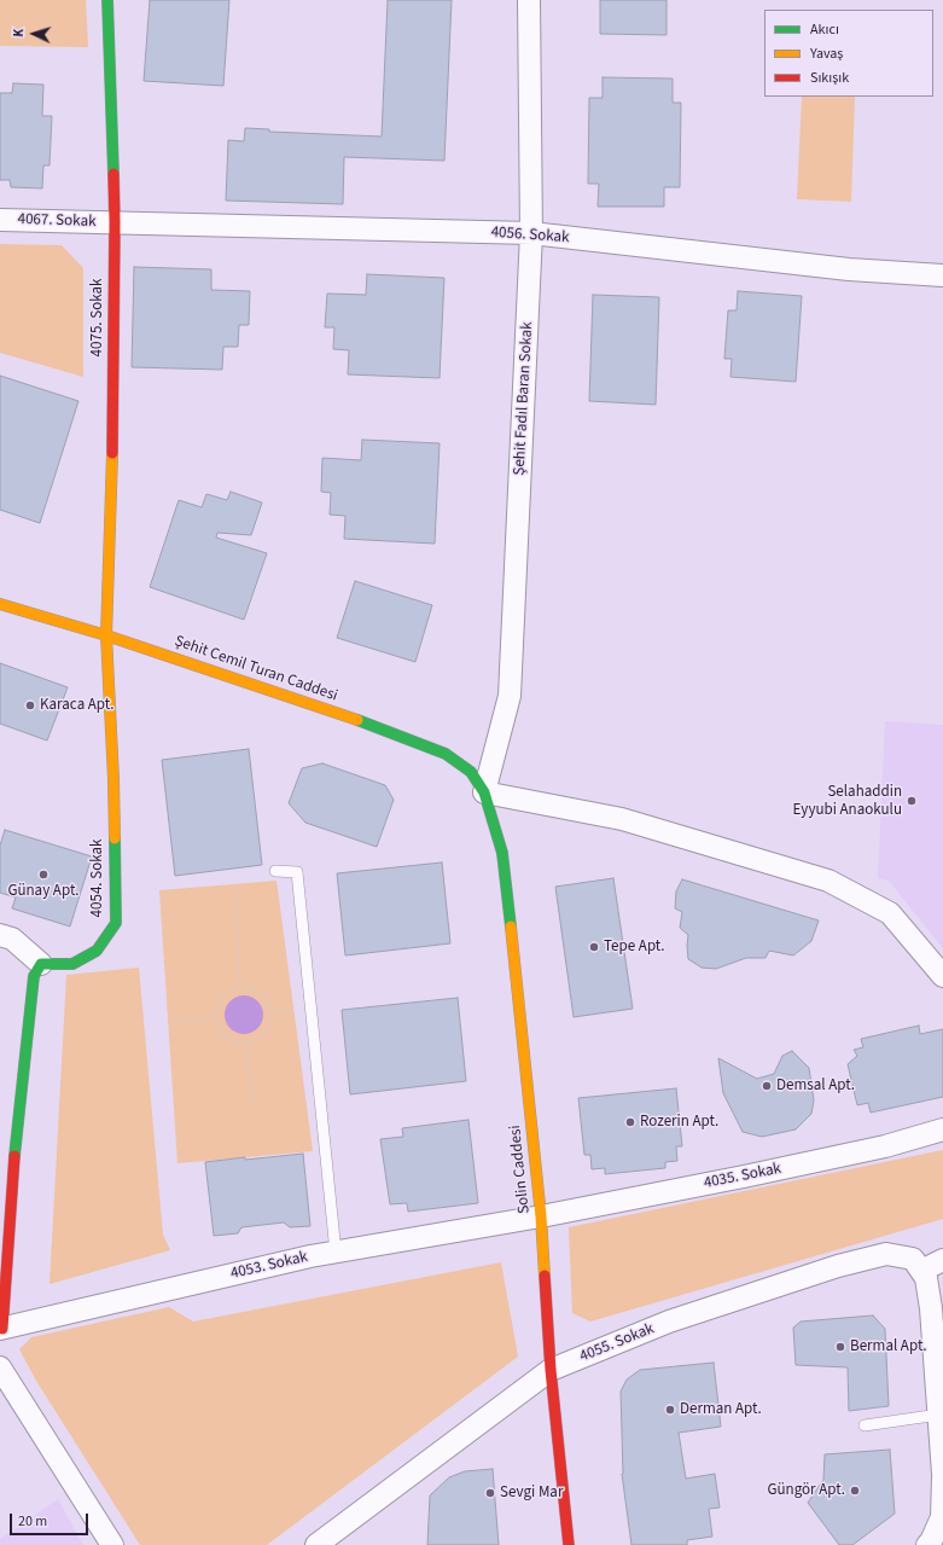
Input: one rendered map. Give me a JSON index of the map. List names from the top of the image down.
{
  "streets": {
    "street": [
      "4067. Sokak",
      "4056. Sokak",
      "4075. Sokak",
      "Şehit Fadıl Baran Sokak",
      "Şehit Cemil Turan Caddesi",
      "4054. Sokak",
      "Solin Caddesi",
      "4035. Sokak",
      "4053. Sokak",
      "4055. Sokak"
    ]
  },
  "crossings": [
    ["4067. Sokak", "4056. Sokak"],
    ["4067. Sokak", "4075. Sokak"],
    ["4056. Sokak", "4075. Sokak"],
    ["4056. Sokak", "Şehit Fadıl Baran Sokak"],
    ["4075. Sokak", "Şehit Cemil Turan Caddesi"],
    ["4075. Sokak", "4054. Sokak"],
    ["Şehit Fadıl Baran Sokak", "Şehit Cemil Turan Caddesi"],
    ["Şehit Fadıl Baran Sokak", "Solin Caddesi"],
    ["Şehit Cemil Turan Caddesi", "4054. Sokak"],
    ["Şehit Cemil Turan Caddesi", "Solin Caddesi"],
    ["Solin Caddesi", "4035. Sokak"],
    ["Solin Caddesi", "4053. Sokak"],
    ["Solin Caddesi", "4055. Sokak"],
    ["4035. Sokak", "4053. Sokak"]
  ],
  "places": [
    "Karaca Apt.",
    "Selahaddin Eyyubi Anaokulu",
    "Günay Apt.",
    "Tepe Apt.",
    "Demsal Apt.",
    "Rozerin Apt.",
    "Bermal Apt.",
    "Derman Apt.",
    "Güngör Apt.",
    "Sevgi Mar"
  ],
  "legend": ["Akıcı", "Yavaş", "Sıkışık"],
  "scale_bar": "20 m",
  "north": "left"
}
